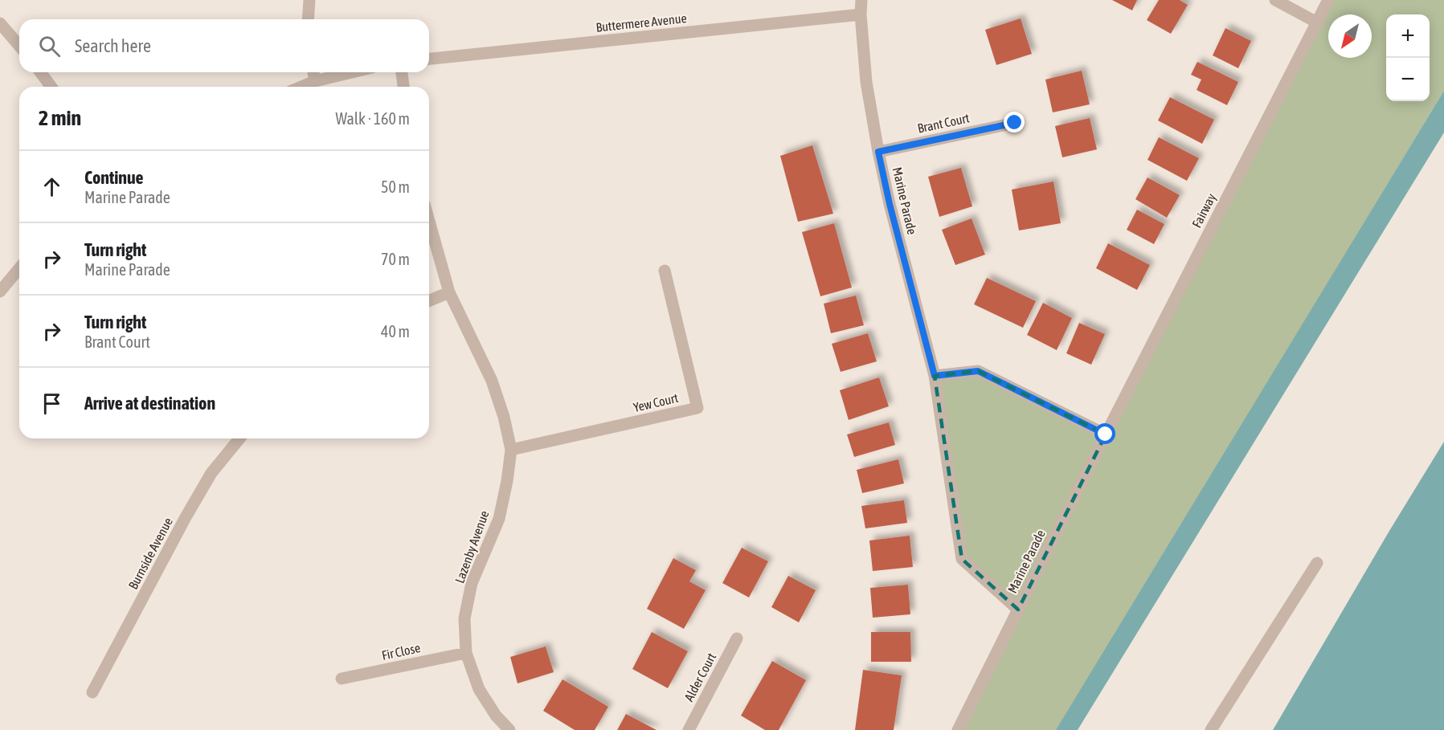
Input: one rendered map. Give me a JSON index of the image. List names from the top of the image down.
{
  "streets": {
    "street": [
      "Buttermere Avenue",
      "Brant Court",
      "Marine Parade",
      "Fairway",
      "Yew Court",
      "Lazenby Avenue",
      "Burnside Avenue",
      "Fir Close",
      "Alder Court"
    ]
  },
  "crossings": [
    ["Buttermere Avenue", "Marine Parade"],
    ["Brant Court", "Marine Parade"],
    ["Marine Parade", "Fairway"],
    ["Yew Court", "Lazenby Avenue"],
    ["Lazenby Avenue", "Fir Close"]
  ],
  "north": "bottom left",
  "page": {
    "map_buttons": ["+", "−"],
    "search": "Search here",
    "heading": ["2 min", "Walk · 160 m"],
    "list": [
      ["Continue", "Marine Parade", "50 m"],
      ["Turn right", "Marine Parade", "70 m"],
      ["Turn right", "Brant Court", "40 m"],
      "Arrive at destination"
    ]
  }
}
